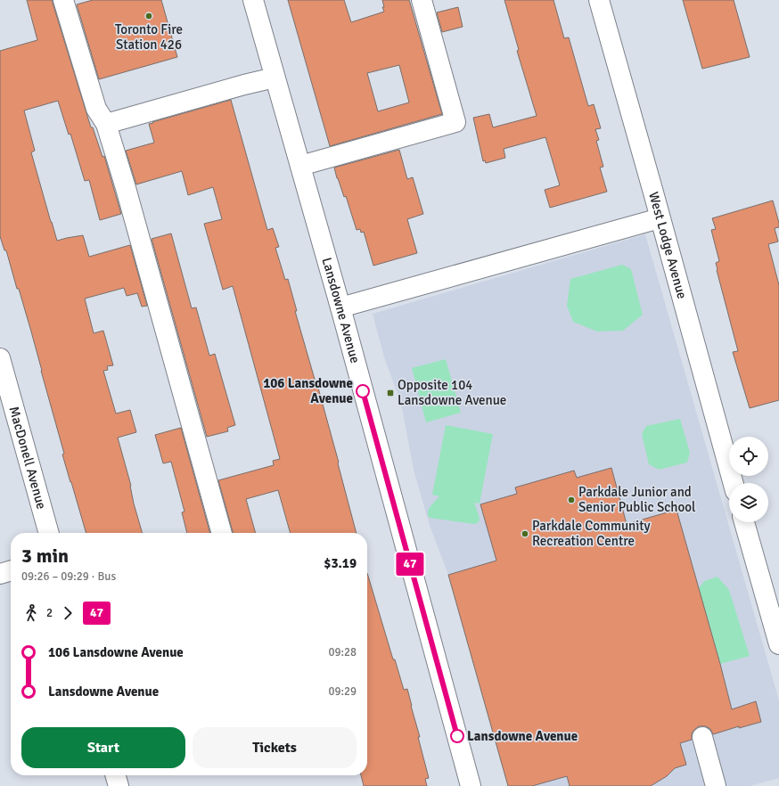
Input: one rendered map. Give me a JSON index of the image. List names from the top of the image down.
{
  "streets": {
    "street": ["West Lodge Avenue", "Lansdowne Avenue", "MacDonell Avenue"]
  },
  "places": {
    "other": [
      "Toronto Fire Station 426",
      "106 Lansdowne Avenue",
      "Parkdale Junior and Senior Public School",
      "Parkdale Community Recreation Centre",
      "Lansdowne Avenue"
    ],
    "transit": ["Opposite 104 Lansdowne Avenue"]
  },
  "lines": ["bus line 47"],
  "page": {
    "on_map": "47",
    "heading": ["3 min", "09:26 – 09:29 · Bus", "$3.19"],
    "legs": ["2", "47"],
    "list": [
      {
        "name": "106 Lansdowne Avenue",
        "value": "09:28"
      },
      {
        "name": "Lansdowne Avenue",
        "value": "09:29"
      }
    ],
    "buttons": ["Start", "Tickets"]
  }
}
